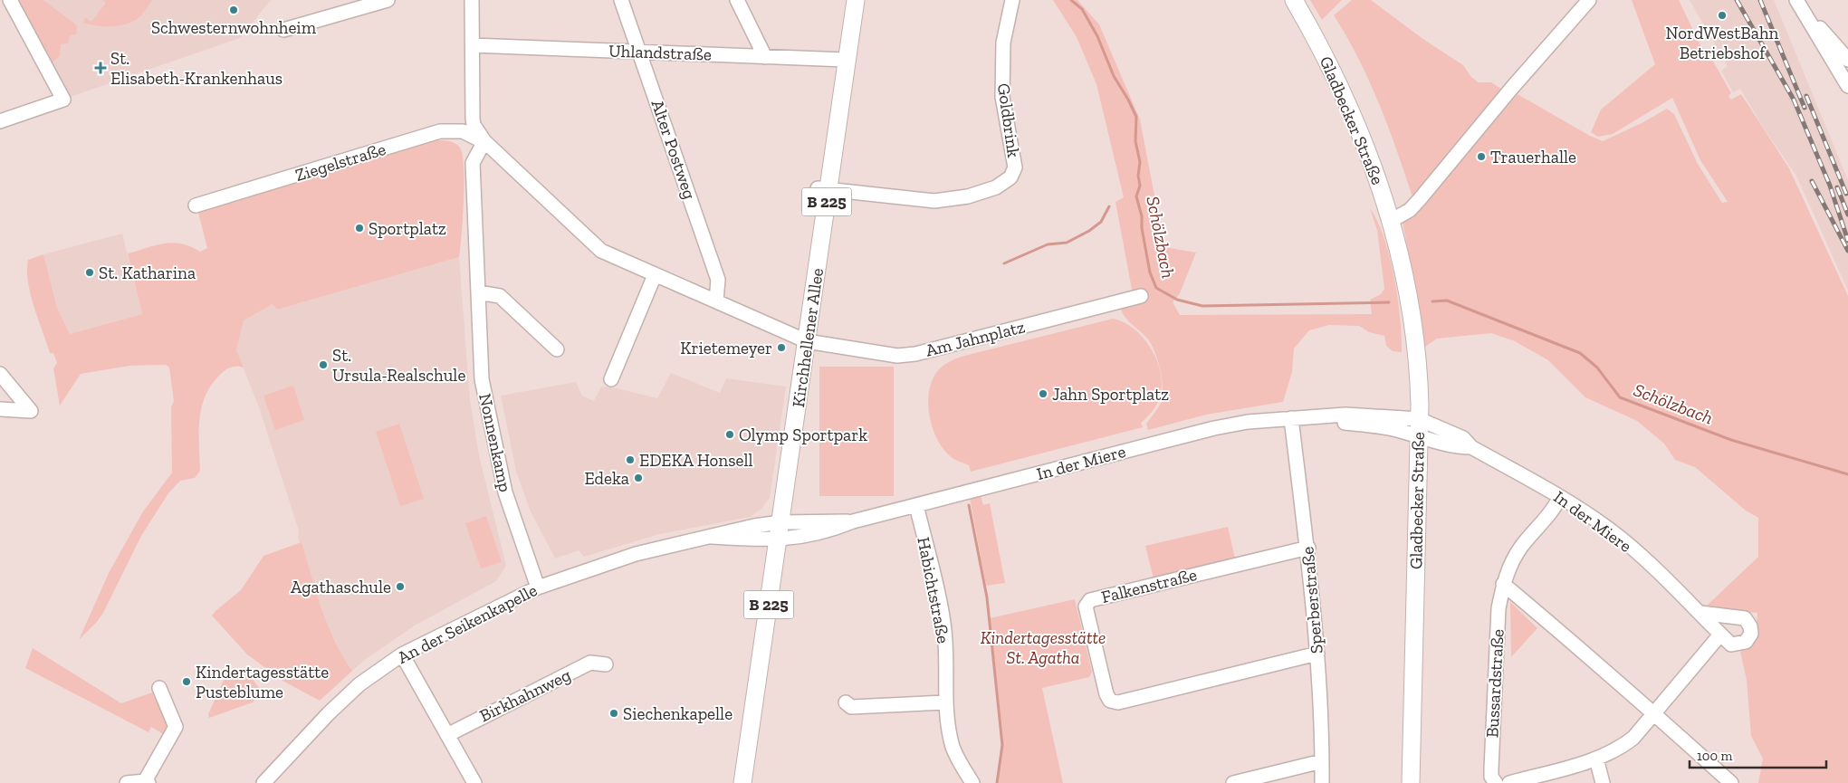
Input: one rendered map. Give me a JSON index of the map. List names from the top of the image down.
{
  "streets": {
    "main road": ["Gladbecker Straße", "B 225", "Kirchhellener Allee"],
    "street": [
      "Uhlandstraße",
      "Goldbrink",
      "Alter Postweg",
      "Ziegelstraße",
      "Am Jahnplatz",
      "Nonnenkamp",
      "In der Miere",
      "Falkenstraße",
      "Habichtstraße",
      "Sperberstraße",
      "An der Seikenkapelle",
      "Bussardstraße",
      "Birkhahnweg"
    ]
  },
  "crossings": [
    ["Uhlandstraße", "Alter Postweg"],
    ["Uhlandstraße", "Kirchhellener Allee"],
    ["Goldbrink", "Kirchhellener Allee"],
    ["Gladbecker Straße", "In der Miere"],
    ["Alter Postweg", "Am Jahnplatz"],
    ["Ziegelstraße", "Am Jahnplatz"],
    ["Ziegelstraße", "Nonnenkamp"],
    ["Kirchhellener Allee", "Am Jahnplatz"],
    ["Kirchhellener Allee", "In der Miere"],
    ["Kirchhellener Allee", "An der Seikenkapelle"],
    ["Am Jahnplatz", "Nonnenkamp"],
    ["Nonnenkamp", "An der Seikenkapelle"],
    ["In der Miere", "Habichtstraße"],
    ["In der Miere", "Sperberstraße"],
    ["In der Miere", "An der Seikenkapelle"],
    ["In der Miere", "Bussardstraße"],
    ["Falkenstraße", "Sperberstraße"]
  ],
  "water": ["Schölzbach"],
  "parks": ["Kindertagesstätte St. Agatha"],
  "places": {
    "other": [
      "Schwesternwohnheim",
      "NordWestBahn Betriebshof",
      "Trauerhalle",
      "Sportplatz",
      "St. Katharina",
      "Krietemeyer",
      "St. Ursula-Realschule",
      "Jahn Sportplatz",
      "Olymp Sportpark",
      "EDEKA Honsell",
      "Edeka",
      "Agathaschule",
      "Kindertagesstätte Pusteblume",
      "Siechenkapelle"
    ],
    "health": ["St. Elisabeth-Krankenhaus"]
  },
  "scale_bar": "100 m"
}
